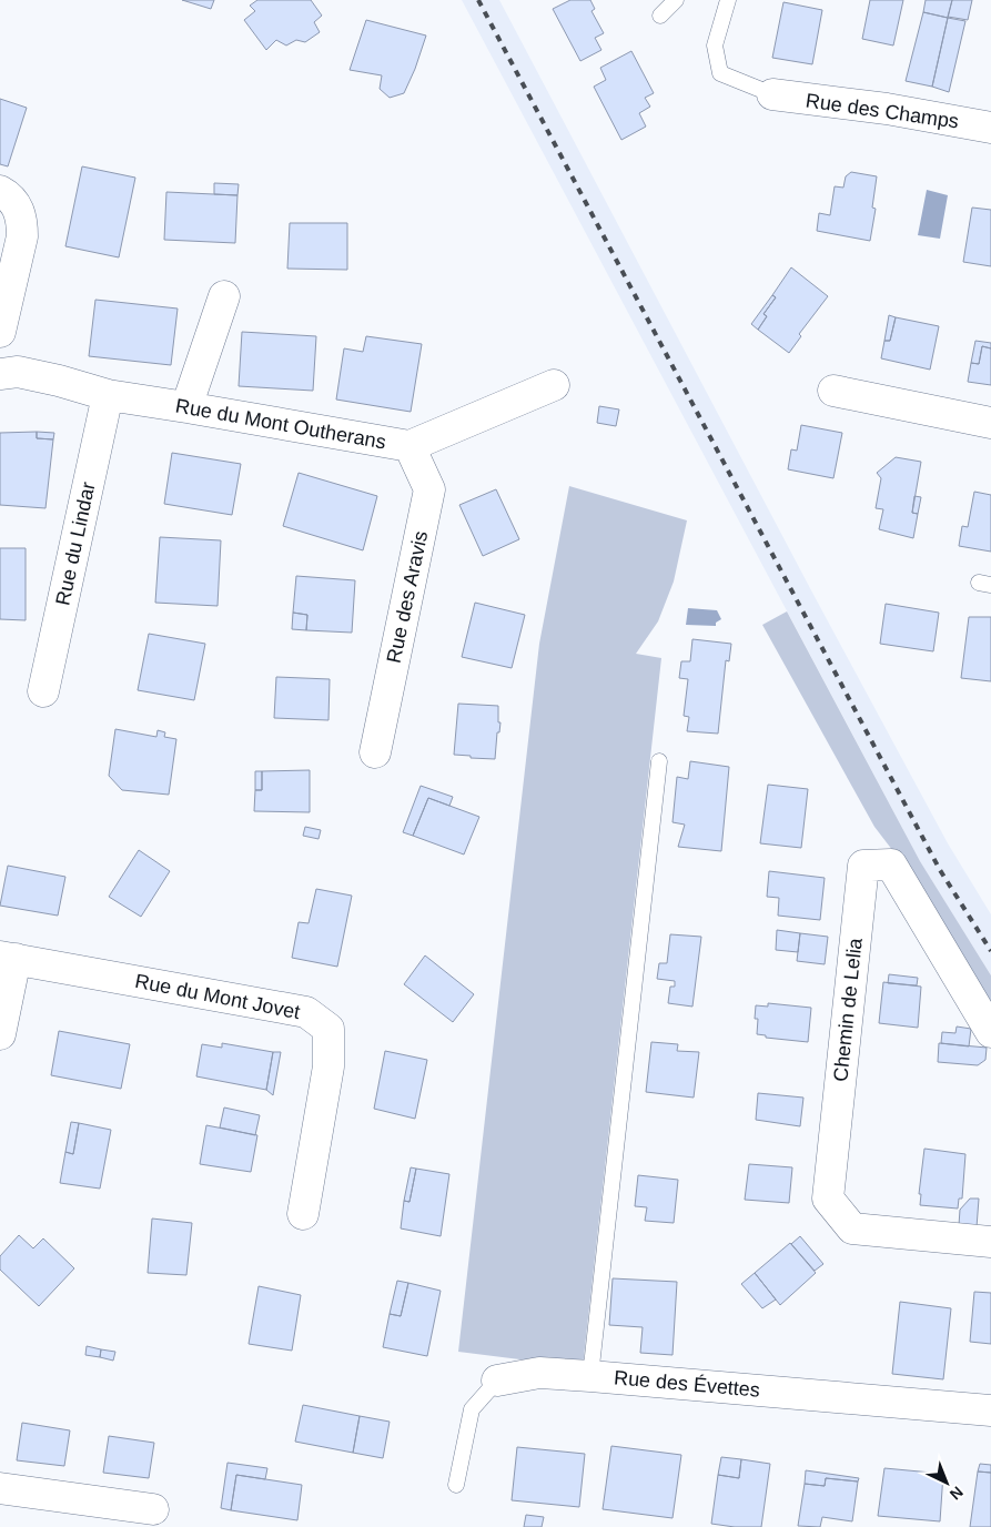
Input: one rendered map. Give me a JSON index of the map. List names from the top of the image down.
{
  "streets": {
    "street": [
      "Rue des Champs",
      "Rue du Mont Outherans",
      "Rue du Lindar",
      "Rue des Aravis",
      "Rue du Mont Jovet",
      "Chemin de Lelia",
      "Rue des Évettes"
    ]
  },
  "crossings": [
    ["Rue du Mont Outherans", "Rue du Lindar"],
    ["Rue du Mont Outherans", "Rue des Aravis"]
  ],
  "north": "bottom right"
}
